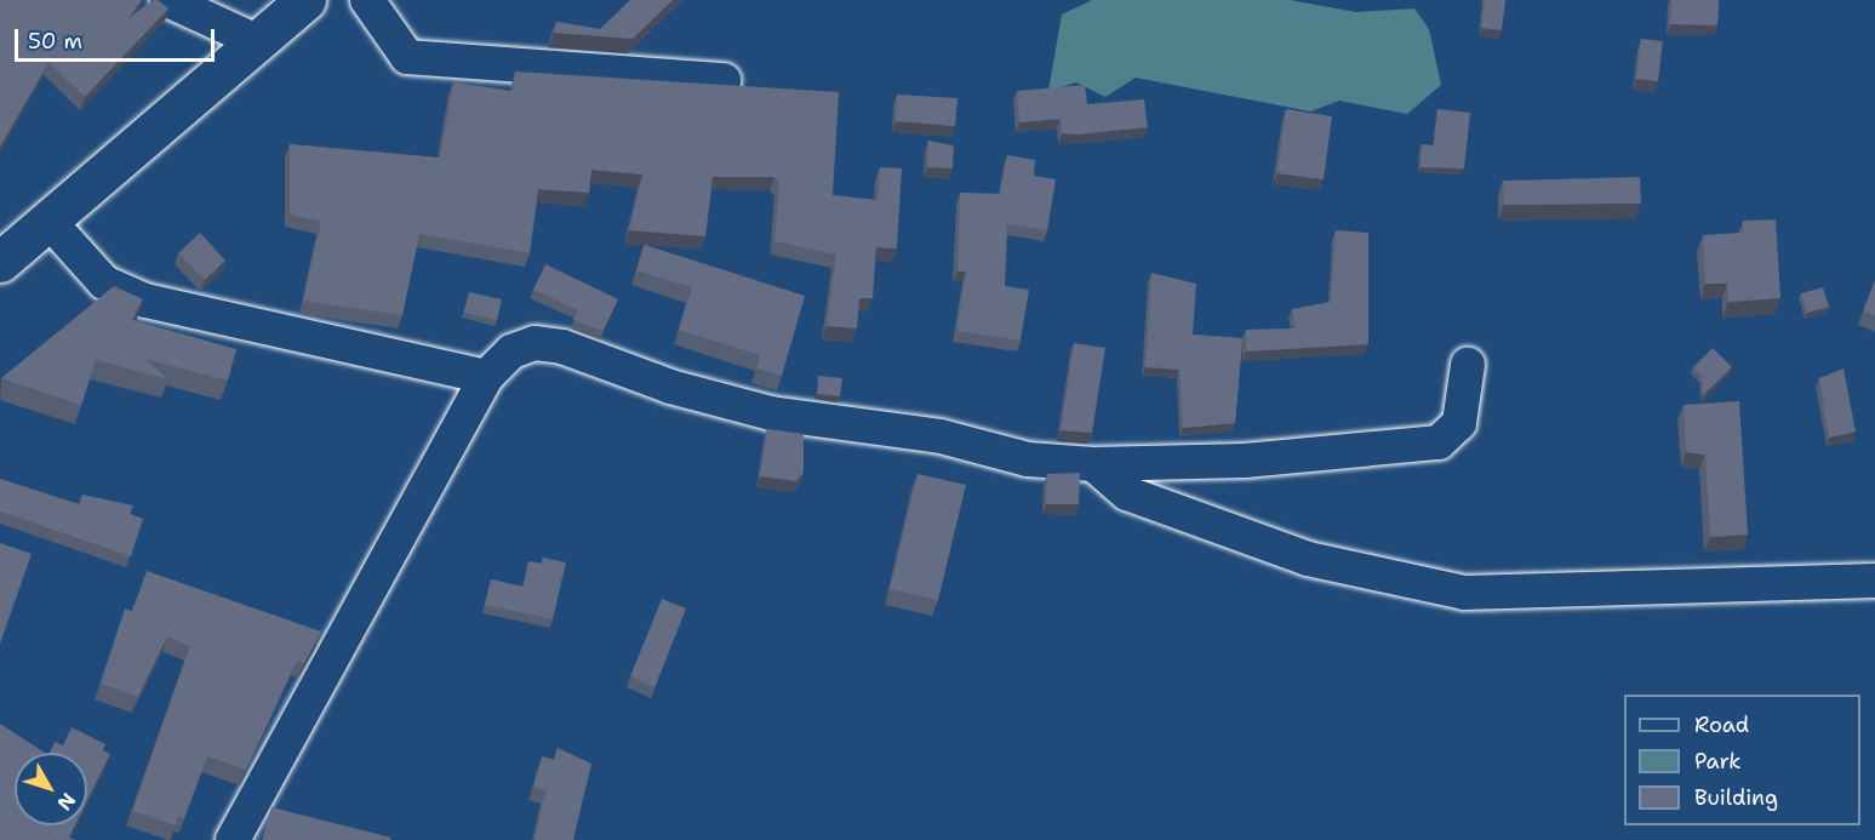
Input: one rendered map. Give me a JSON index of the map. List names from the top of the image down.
{
  "legend": ["Road", "Park", "Building"],
  "scale_bar": "50 m",
  "north": "bottom right"
}
